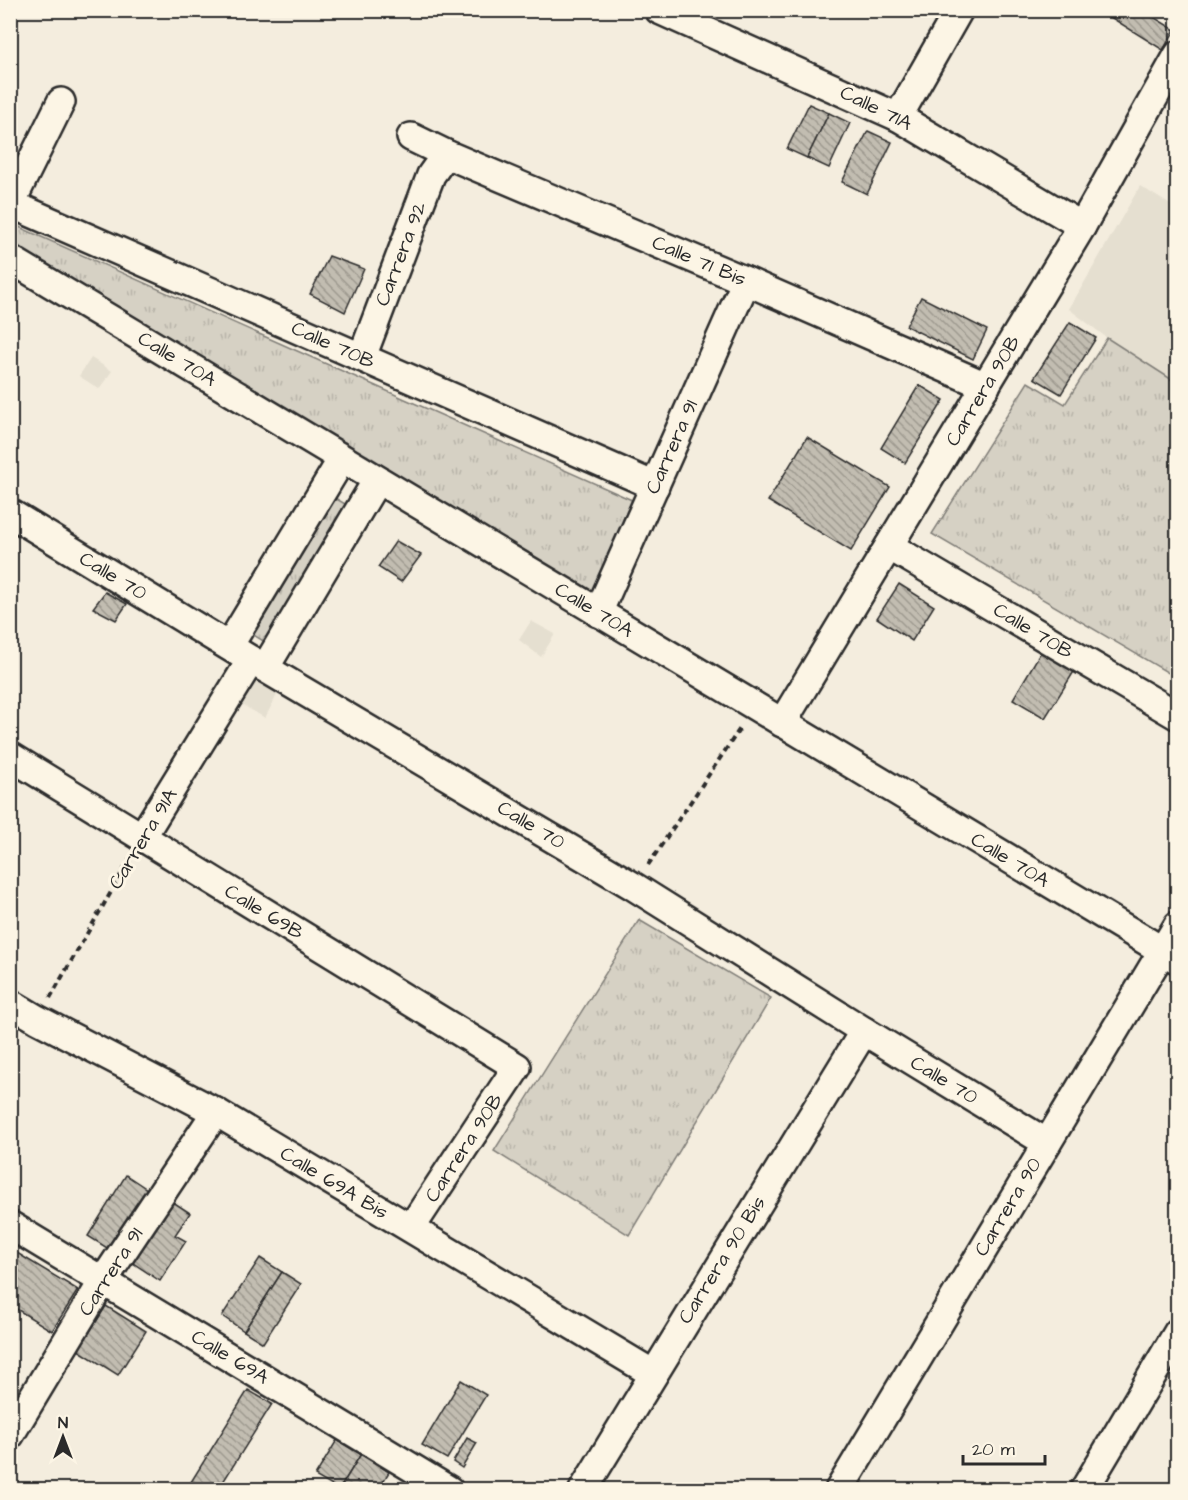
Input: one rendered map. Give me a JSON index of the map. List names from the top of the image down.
{
  "streets": {
    "street": [
      "Calle 71A",
      "Carrera 92",
      "Calle 71 Bis",
      "Calle 70B",
      "Calle 70A",
      "Carrera 90B",
      "Carrera 91",
      "Calle 70",
      "Carrera 91A",
      "Calle 69B",
      "Calle 69A Bis",
      "Carrera 90",
      "Carrera 90 Bis",
      "Calle 69A"
    ]
  },
  "crossings": [
    ["Calle 71A", "Carrera 90B"],
    ["Carrera 92", "Calle 71 Bis"],
    ["Carrera 92", "Calle 70B"],
    ["Calle 71 Bis", "Carrera 90B"],
    ["Calle 71 Bis", "Carrera 91"],
    ["Calle 70B", "Carrera 90B"],
    ["Calle 70B", "Carrera 91"],
    ["Calle 70A", "Carrera 90B"],
    ["Calle 70A", "Carrera 91"],
    ["Calle 70A", "Carrera 91A"],
    ["Calle 70A", "Carrera 90"],
    ["Carrera 90B", "Calle 69B"],
    ["Carrera 90B", "Calle 69A Bis"],
    ["Carrera 91", "Calle 69A Bis"],
    ["Carrera 91", "Calle 69A"],
    ["Calle 70", "Carrera 91A"],
    ["Calle 70", "Carrera 90"],
    ["Calle 70", "Carrera 90 Bis"],
    ["Carrera 91A", "Calle 69B"],
    ["Carrera 91A", "Calle 69A Bis"],
    ["Calle 69A Bis", "Carrera 90 Bis"]
  ],
  "scale_bar": "20 m",
  "north": "top"
}
